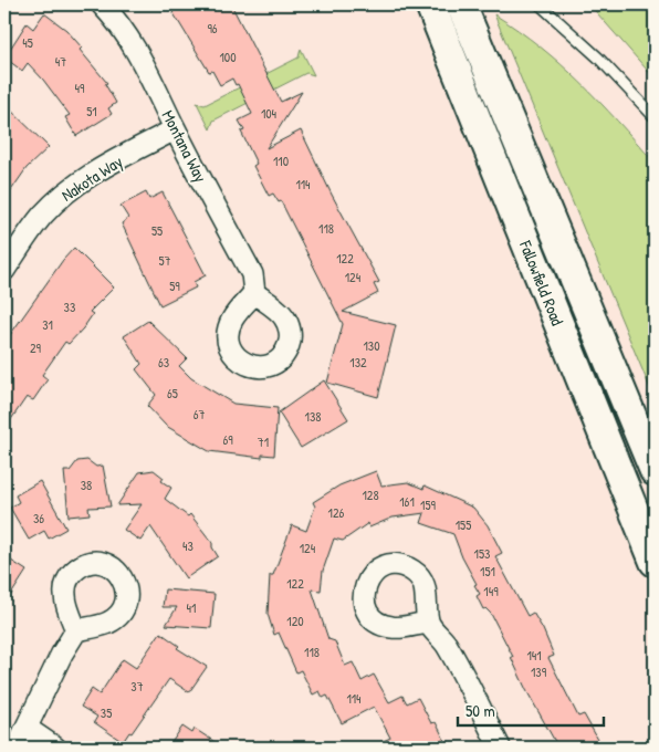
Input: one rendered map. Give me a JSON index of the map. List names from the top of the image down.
{
  "streets": {
    "main road": ["Fallowfield Road"],
    "street": ["Montana Way", "Nakota Way"]
  },
  "crossings": [
    ["Montana Way", "Nakota Way"]
  ],
  "house_numbers": [
    "96",
    "45",
    "100",
    "47",
    "49",
    "51",
    "104",
    "110",
    "114",
    "118",
    "55",
    "122",
    "57",
    "124",
    "59",
    "33",
    "31",
    "130",
    "29",
    "63",
    "132",
    "65",
    "67",
    "138",
    "69",
    "71",
    "38",
    "128",
    "161",
    "159",
    "126",
    "36",
    "155",
    "43",
    "124",
    "153",
    "151",
    "122",
    "149",
    "41",
    "120",
    "118",
    "141",
    "139",
    "37",
    "114",
    "35"
  ],
  "scale_bar": "50 m"
}
